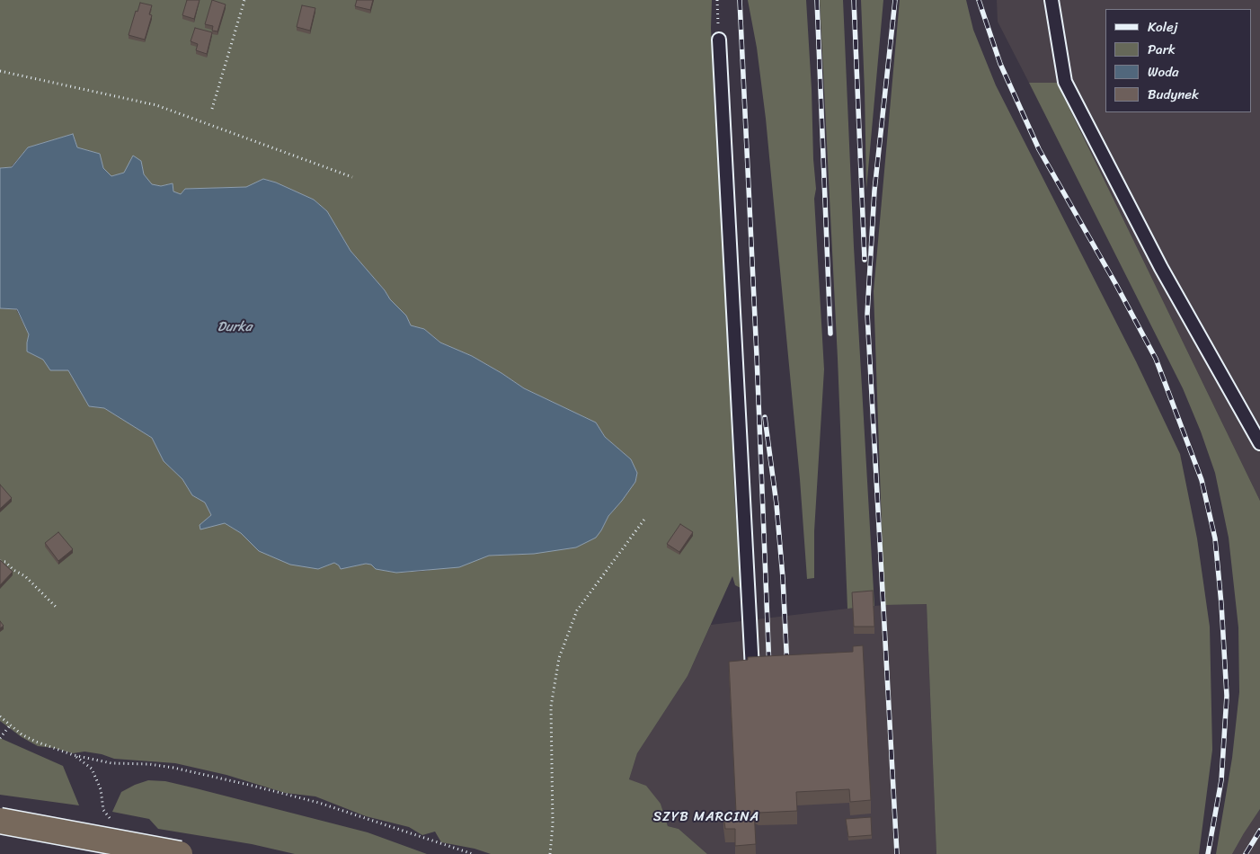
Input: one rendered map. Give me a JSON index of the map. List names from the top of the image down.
{
  "districts": ["SZYB MARCINA"],
  "water": ["Durka"],
  "legend": [
    "Kolej",
    "Park",
    "Woda",
    "Budynek"
  ]
}
